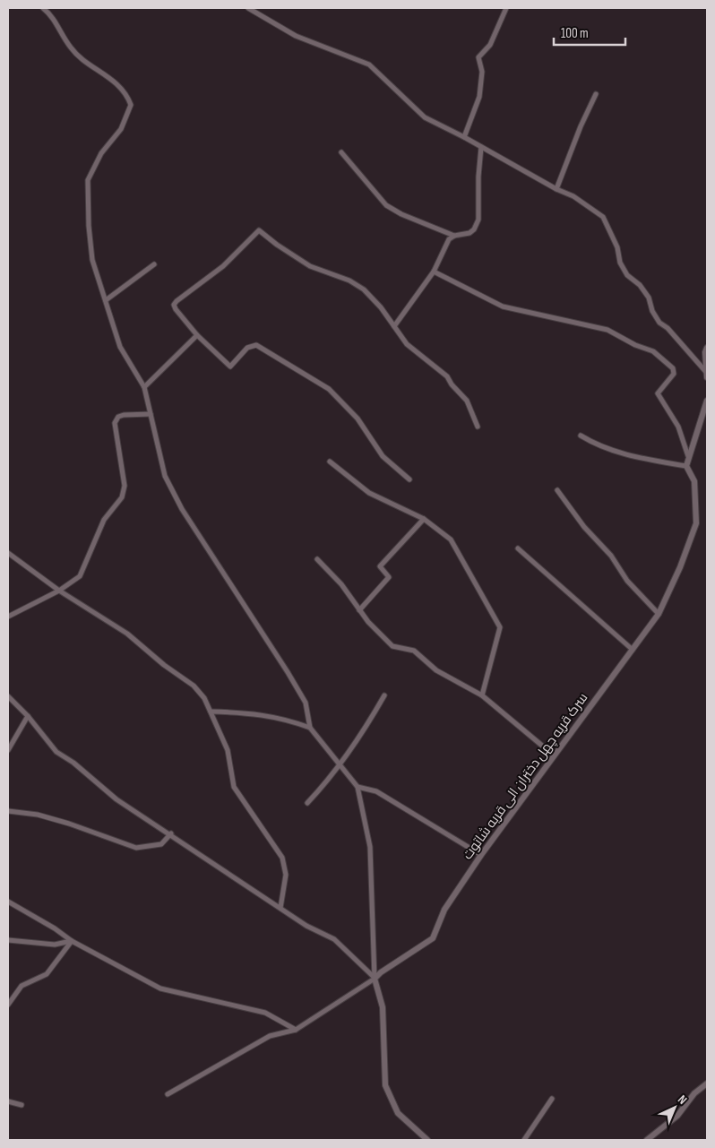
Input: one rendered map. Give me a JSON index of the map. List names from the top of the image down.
{
  "streets": {
    "street": ["سرک قریه چهل دختران الی قریه شاتوت"]
  },
  "scale_bar": "100 m",
  "north": "top right"
}
